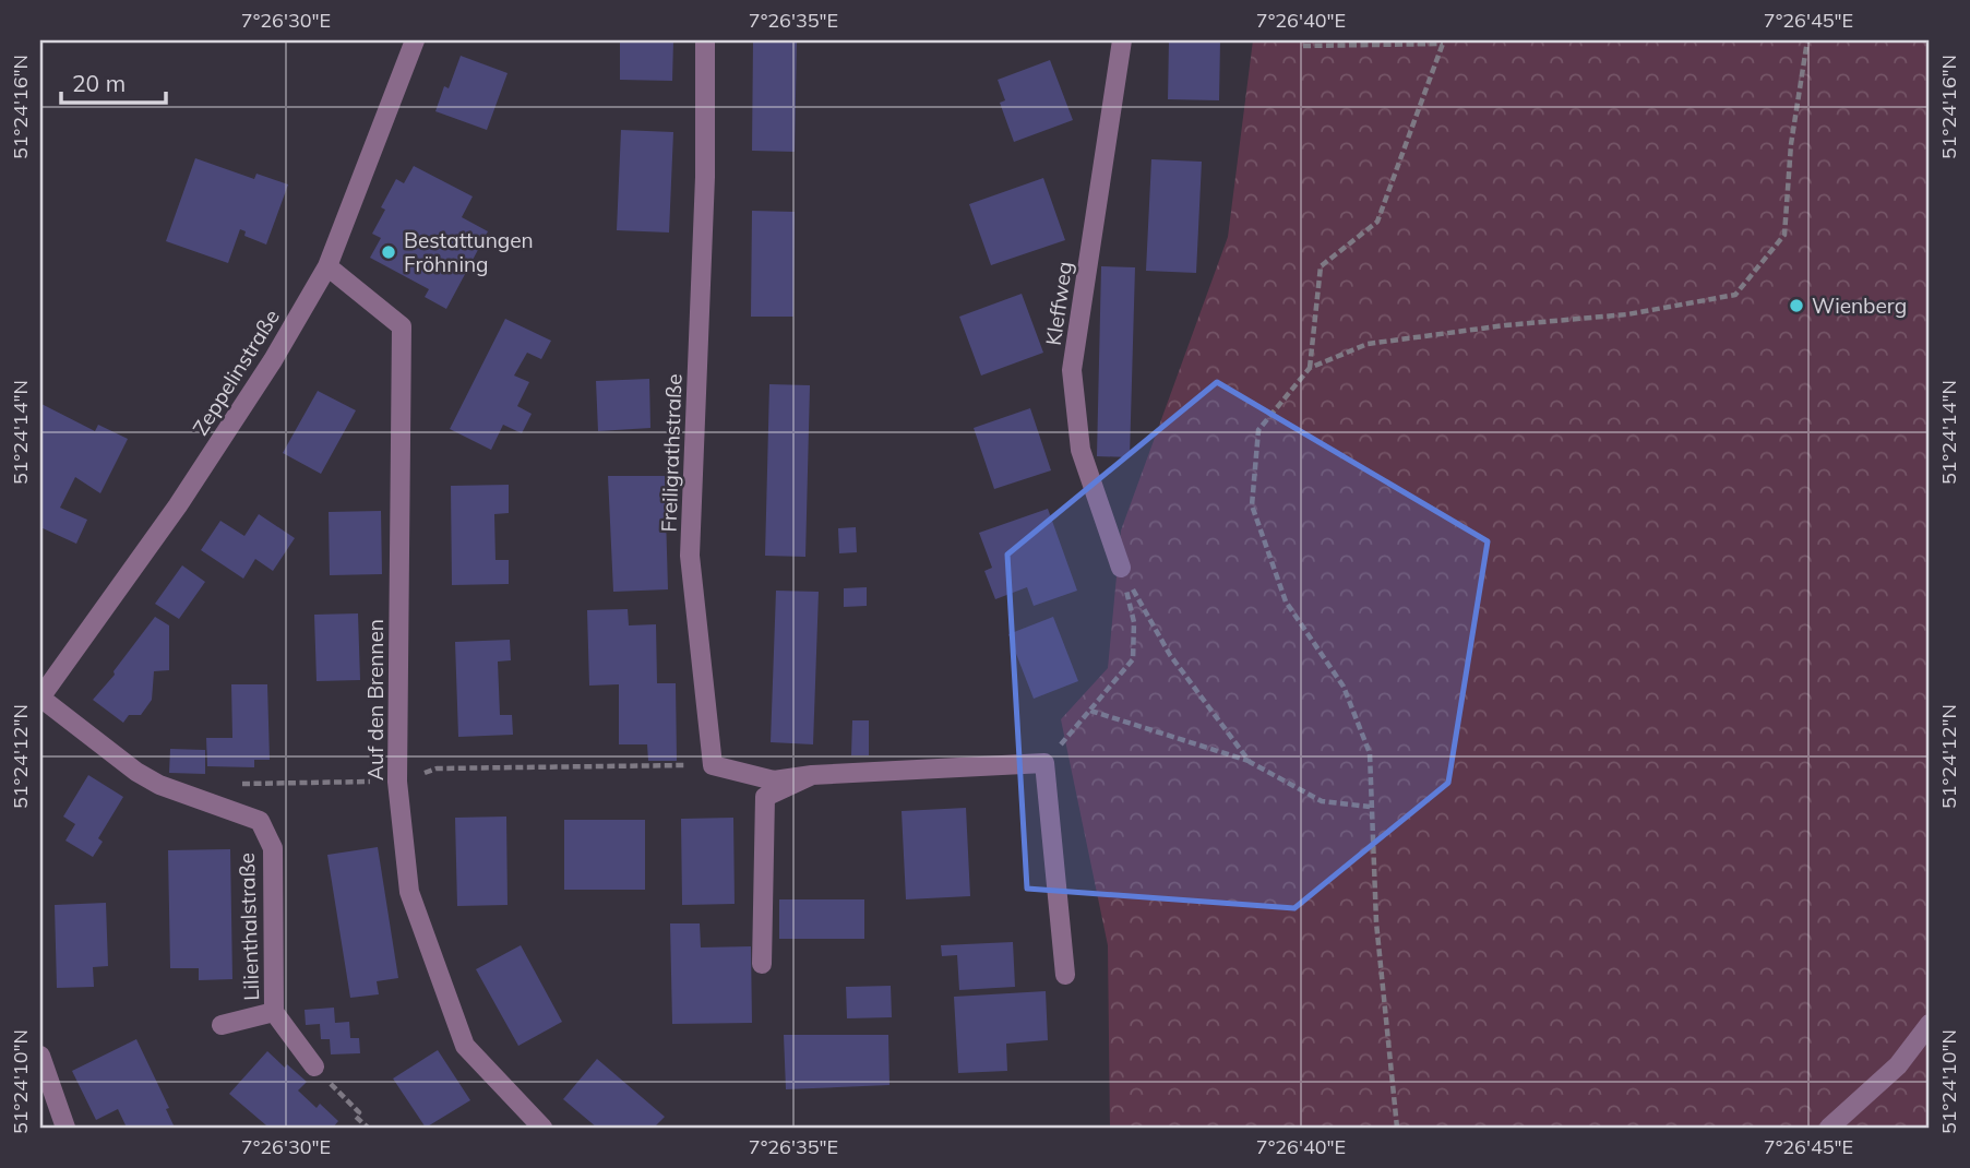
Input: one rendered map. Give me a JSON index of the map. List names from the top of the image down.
{
  "streets": {
    "street": [
      "Kleffweg",
      "Zeppelinstraße",
      "Freiligrathstraße",
      "Auf den Brennen",
      "Lilienthalstraße"
    ]
  },
  "crossings": [
    ["Zeppelinstraße", "Auf den Brennen"],
    ["Zeppelinstraße", "Lilienthalstraße"]
  ],
  "places": ["Bestattungen Fröhning", "Wienberg"],
  "scale_bar": "20 m",
  "coordinates": [
    "7°26'30\"E",
    "7°26'35\"E",
    "7°26'40\"E",
    "7°26'45\"E",
    "51°24'16\"N",
    "51°24'14\"N",
    "51°24'12\"N",
    "51°24'10\"N"
  ]
}
